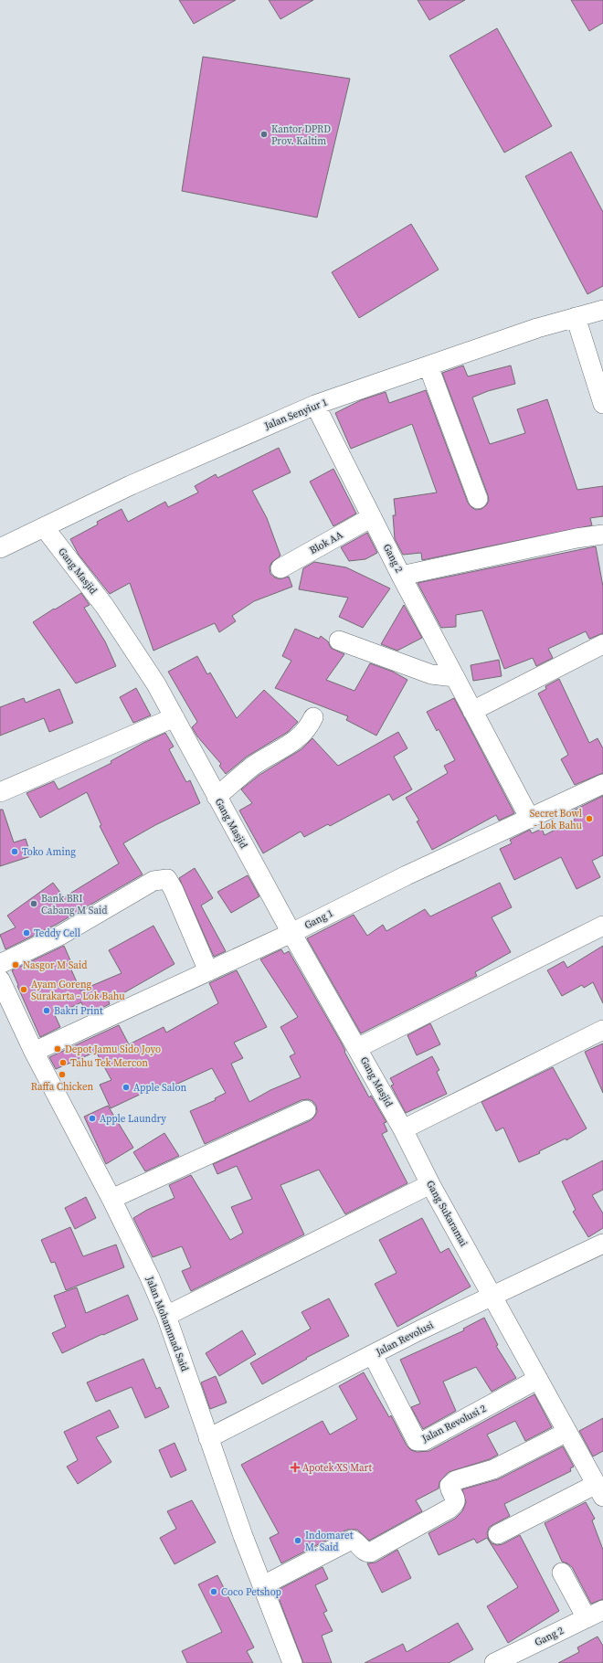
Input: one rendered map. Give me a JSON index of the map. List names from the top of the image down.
{
  "streets": {
    "street": [
      "Jalan Senyiur 1",
      "Blok AA",
      "Gang 2",
      "Gang Masjid",
      "Gang 1",
      "Gang Sukaramai",
      "Jalan Mohammad Said",
      "Jalan Revolusi",
      "Jalan Revolusi 2"
    ]
  },
  "crossings": [
    ["Jalan Senyiur 1", "Gang 2"],
    ["Jalan Senyiur 1", "Gang Masjid"],
    ["Blok AA", "Gang 2"],
    ["Gang 2", "Gang 1"],
    ["Gang Masjid", "Gang 1"],
    ["Gang Masjid", "Gang Sukaramai"],
    ["Gang 1", "Jalan Mohammad Said"],
    ["Gang Sukaramai", "Jalan Revolusi"],
    ["Gang Sukaramai", "Jalan Revolusi 2"],
    ["Jalan Mohammad Said", "Jalan Revolusi"],
    ["Jalan Revolusi", "Jalan Revolusi 2"]
  ],
  "places": {
    "other": [
      "Kantor DPRD Prov. Kaltim",
      "Secret Bowl - Lok Bahu",
      "Toko Aming",
      "Bank BRI Cabang M Said",
      "Teddy Cell",
      "Nasgor M Said",
      "Ayam Goreng Surakarta - Lok Bahu",
      "Bakri Print",
      "Depot Jamu Sido Joyo",
      "Tahu Tek Mercon",
      "Raffa Chicken",
      "Apple Salon",
      "Apple Laundry",
      "Indomaret M. Said",
      "Coco Petshop"
    ],
    "health": ["Apotek XS Mart"]
  }
}
